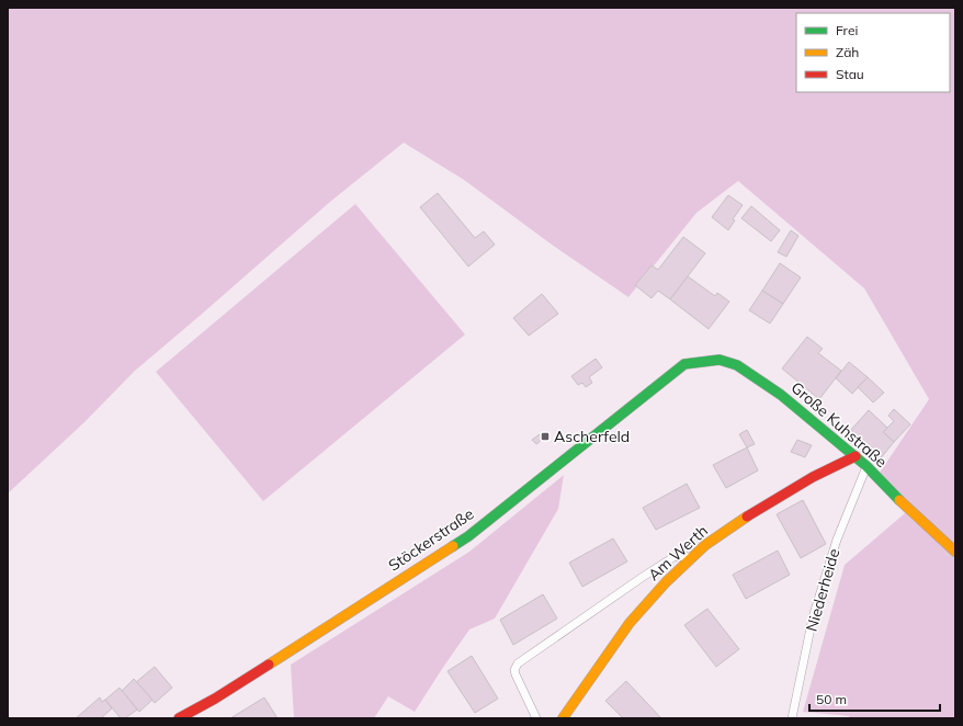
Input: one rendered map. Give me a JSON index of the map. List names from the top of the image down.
{
  "streets": {
    "street": ["Große Kuhstraße", "Stöckerstraße", "Am Werth"],
    "lane": ["Niederheide"]
  },
  "crossings": [
    ["Große Kuhstraße", "Stöckerstraße"],
    ["Große Kuhstraße", "Am Werth"],
    ["Große Kuhstraße", "Niederheide"]
  ],
  "places": {
    "transit": ["Ascherfeld"]
  },
  "legend": ["Frei", "Zäh", "Stau"],
  "scale_bar": "50 m"
}
